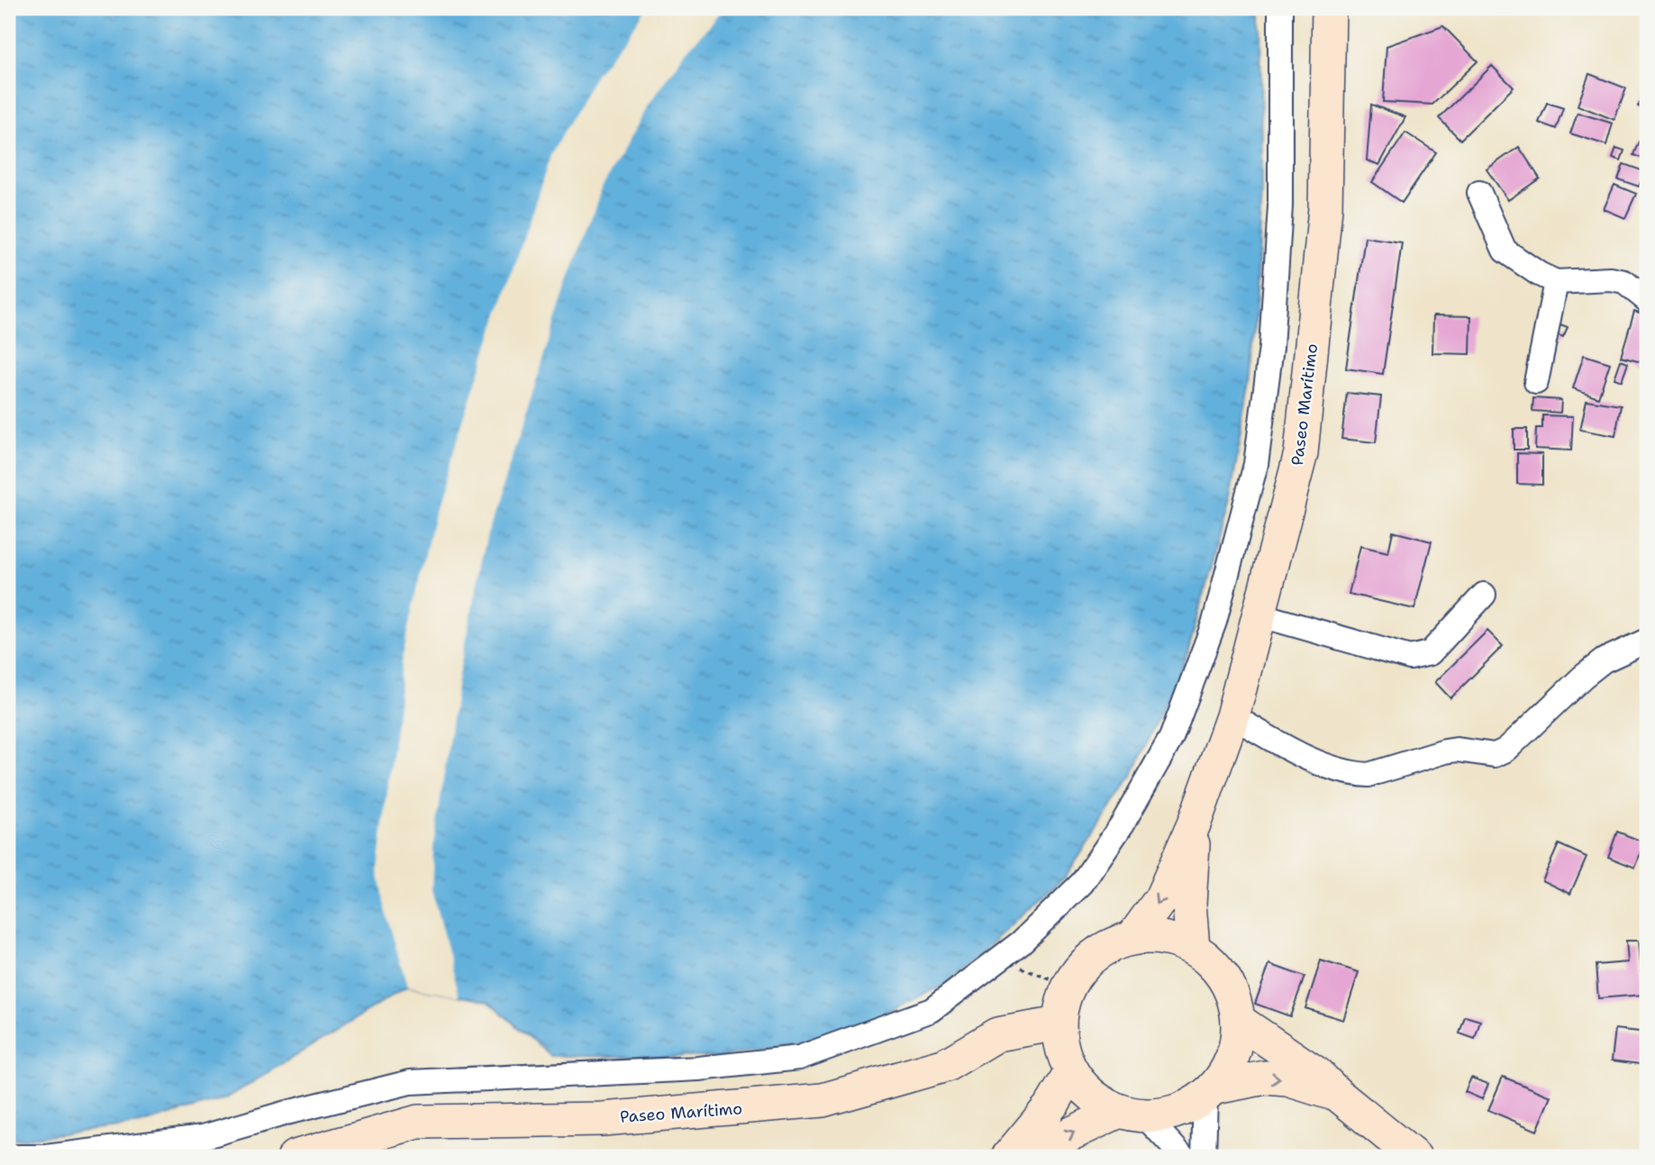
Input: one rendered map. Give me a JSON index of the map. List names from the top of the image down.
{
  "streets": {
    "main road": ["Paseo Marítimo"]
  }
}
